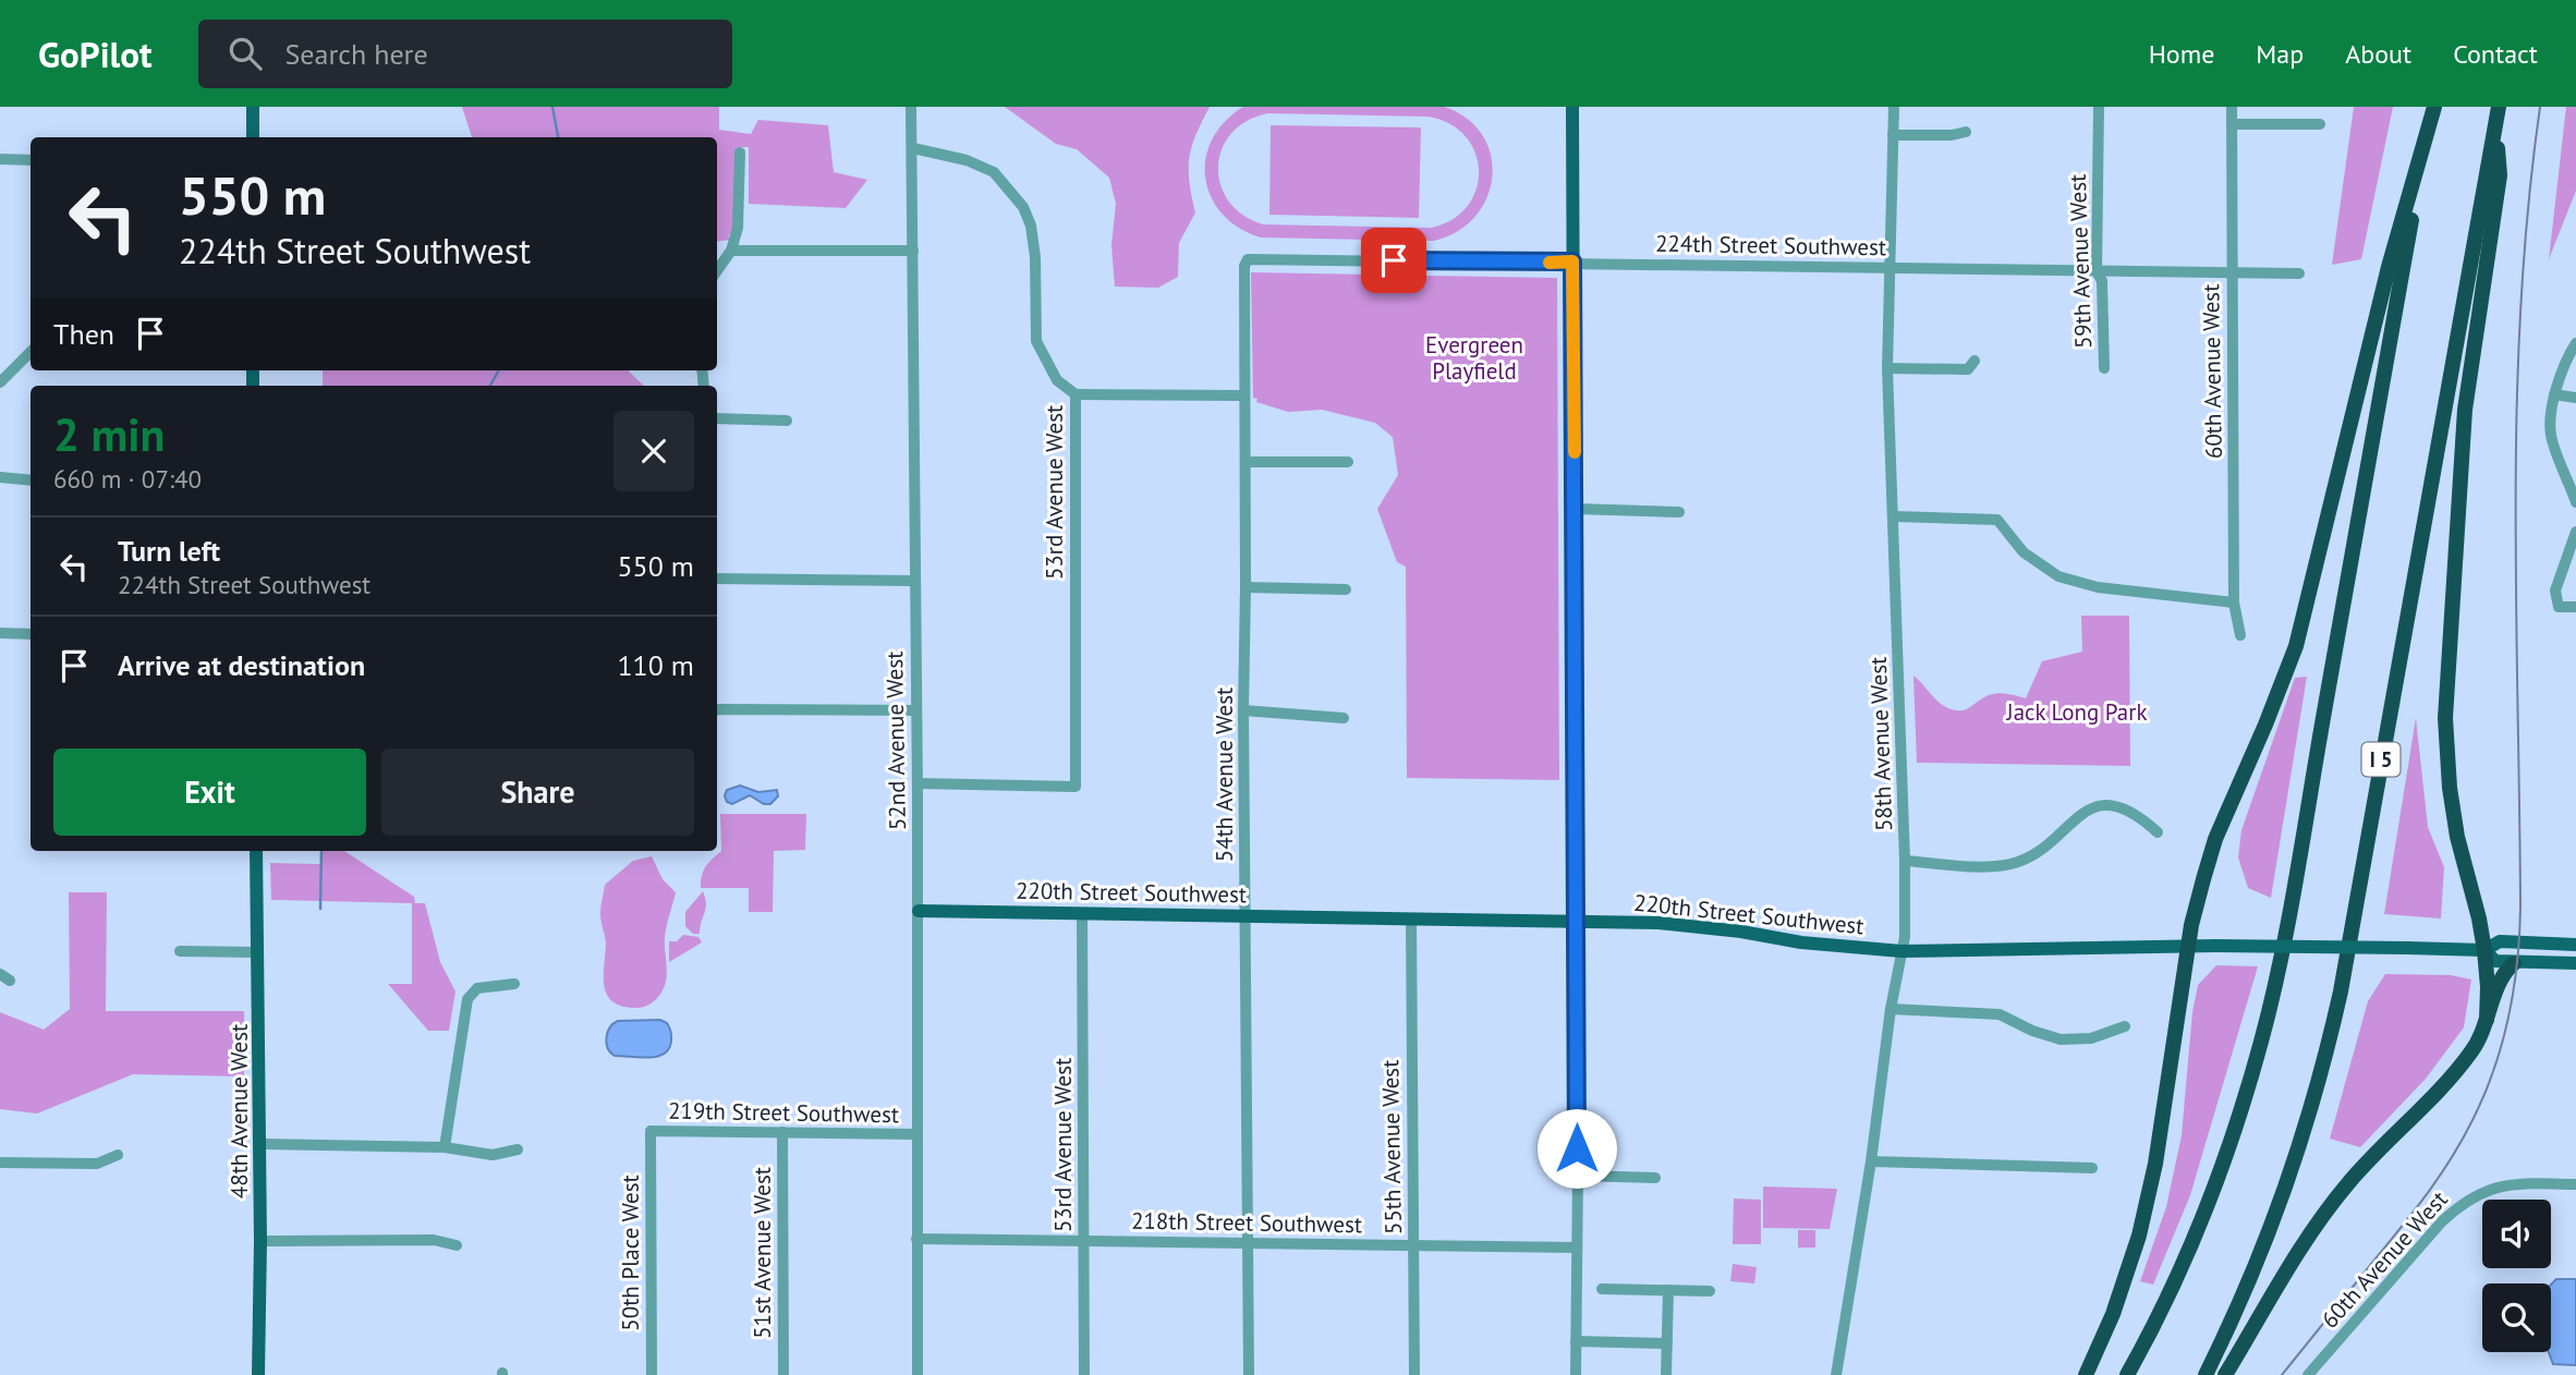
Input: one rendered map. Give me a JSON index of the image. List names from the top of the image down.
{
  "streets": {
    "highway": ["I 5"],
    "main road": ["220th Street Southwest", "48th Avenue West"],
    "street": [
      "224th Street Southwest",
      "59th Avenue West",
      "60th Avenue West",
      "53rd Avenue West",
      "52nd Avenue West",
      "58th Avenue West",
      "54th Avenue West",
      "219th Street Southwest",
      "55th Avenue West",
      "218th Street Southwest",
      "50th Place West",
      "51st Avenue West"
    ]
  },
  "crossings": [
    ["224th Street Southwest", "59th Avenue West"],
    ["224th Street Southwest", "60th Avenue West"],
    ["224th Street Southwest", "58th Avenue West"],
    ["224th Street Southwest", "54th Avenue West"],
    ["53rd Avenue West", "52nd Avenue West"],
    ["53rd Avenue West", "220th Street Southwest"],
    ["53rd Avenue West", "218th Street Southwest"],
    ["52nd Avenue West", "220th Street Southwest"],
    ["52nd Avenue West", "219th Street Southwest"],
    ["52nd Avenue West", "218th Street Southwest"],
    ["58th Avenue West", "220th Street Southwest"],
    ["54th Avenue West", "220th Street Southwest"],
    ["54th Avenue West", "218th Street Southwest"],
    ["220th Street Southwest", "55th Avenue West"],
    ["219th Street Southwest", "50th Place West"],
    ["219th Street Southwest", "51st Avenue West"],
    ["55th Avenue West", "218th Street Southwest"]
  ],
  "parks": ["Evergreen Playfield", "Jack Long Park"],
  "page": {
    "header": "GoPilot",
    "search": "Search here",
    "nav": [
      "Home",
      "Map",
      "About",
      "Contact"
    ],
    "turn": ["550 m", "224th Street Southwest"],
    "then": "Then",
    "heading": ["2 min", "660 m · 07:40"],
    "list": [
      {
        "name": "Turn left",
        "note": "224th Street Southwest",
        "value": "550 m"
      },
      {
        "name": "Arrive at destination",
        "value": "110 m"
      }
    ],
    "buttons": ["Exit", "Share"]
  }
}
